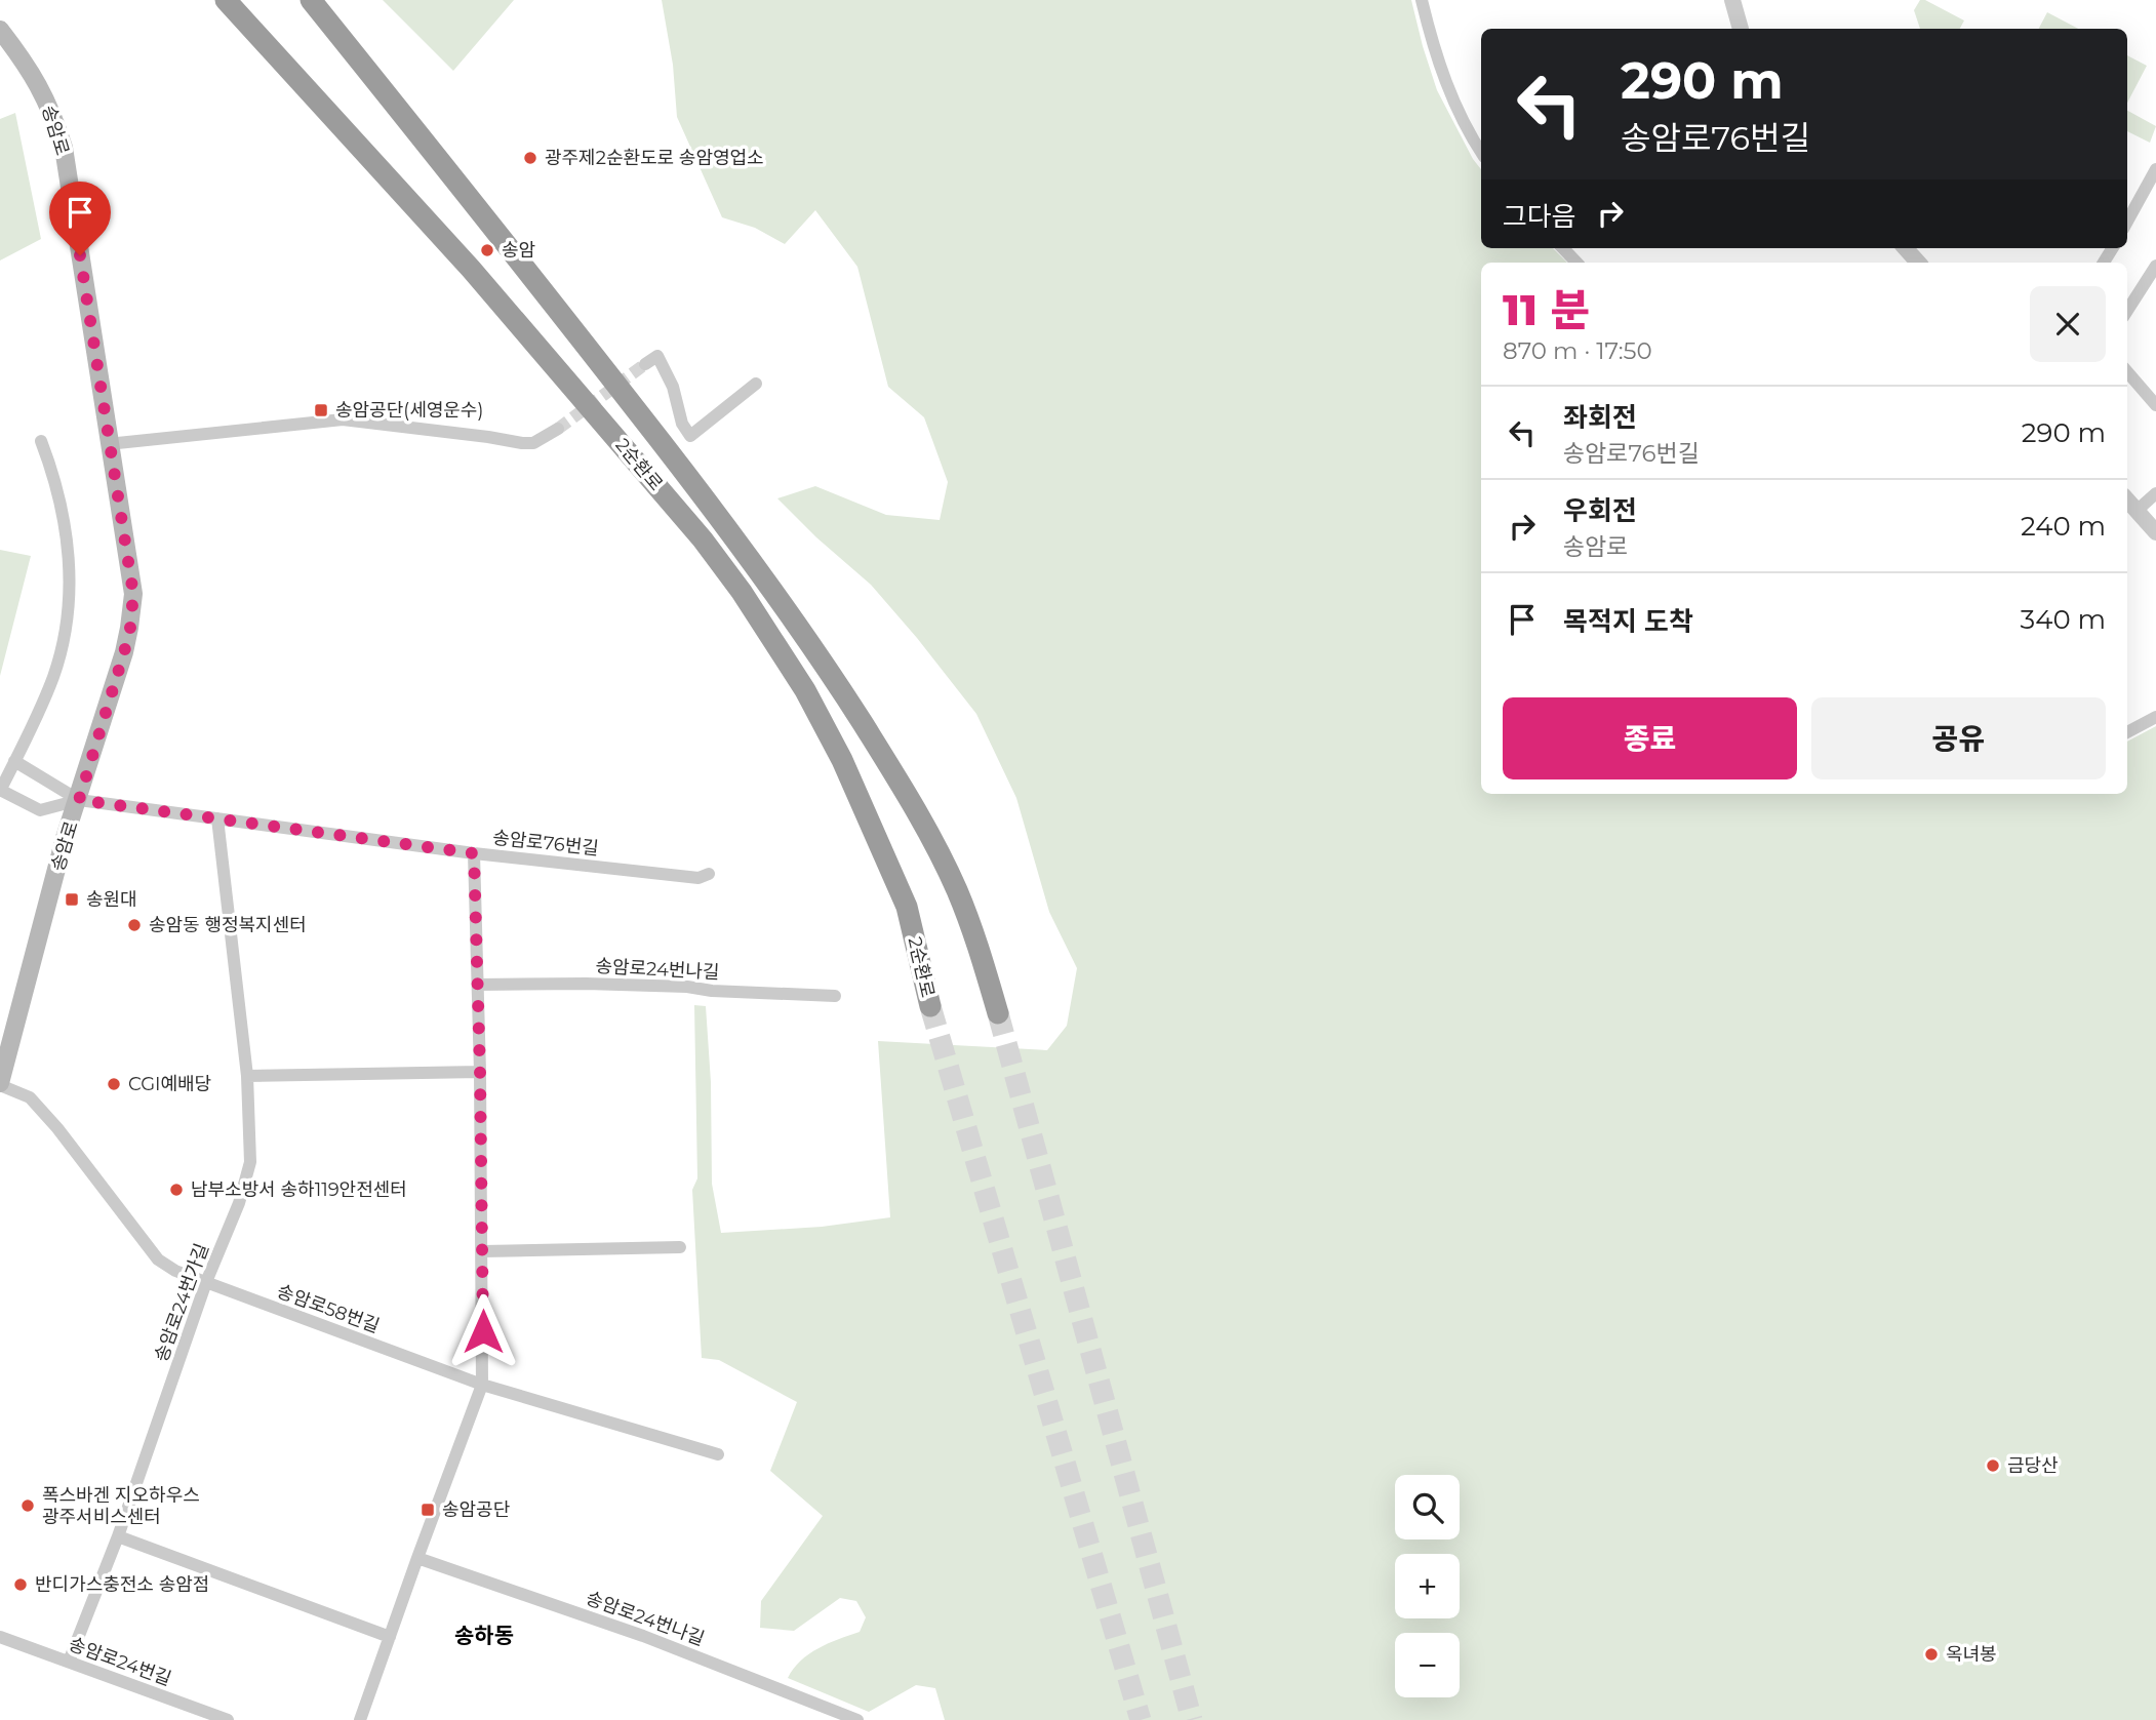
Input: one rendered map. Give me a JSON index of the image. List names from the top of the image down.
{
  "streets": {
    "highway": ["2순환로"],
    "main road": ["송암로"],
    "street": [
      "송암로76번길",
      "송암로24번나길",
      "송암로24번가길",
      "송암로58번길",
      "송암로24번길"
    ]
  },
  "crossings": [
    ["송암로", "송암로76번길"],
    ["송암로", "송암로58번길"],
    ["송암로76번길", "송암로24번가길"],
    ["송암로24번가길", "송암로58번길"],
    ["송암로24번가길", "송암로24번길"]
  ],
  "districts": ["송하동"],
  "places": {
    "other": [
      "광주제2순환도로 송암영업소",
      "송암",
      "송암동 행정복지센터",
      "CGI예배당",
      "남부소방서 송하119안전센터",
      "금당산",
      "폭스바겐 지오하우스 광주서비스센터",
      "반디가스충전소 송암점",
      "옥녀봉"
    ],
    "transit": ["송암공단(세영운수)", "송원대", "송암공단"]
  },
  "page": {
    "turn": ["290 m", "송암로76번길"],
    "then": "그다음",
    "heading": ["11 분", "870 m · 17:50"],
    "list": [
      {
        "name": "좌회전",
        "note": "송암로76번길",
        "value": "290 m"
      },
      {
        "name": "우회전",
        "note": "송암로",
        "value": "240 m"
      },
      {
        "name": "목적지 도착",
        "value": "340 m"
      }
    ],
    "buttons": ["종료", "공유"],
    "map_buttons": ["+", "−"]
  }
}
